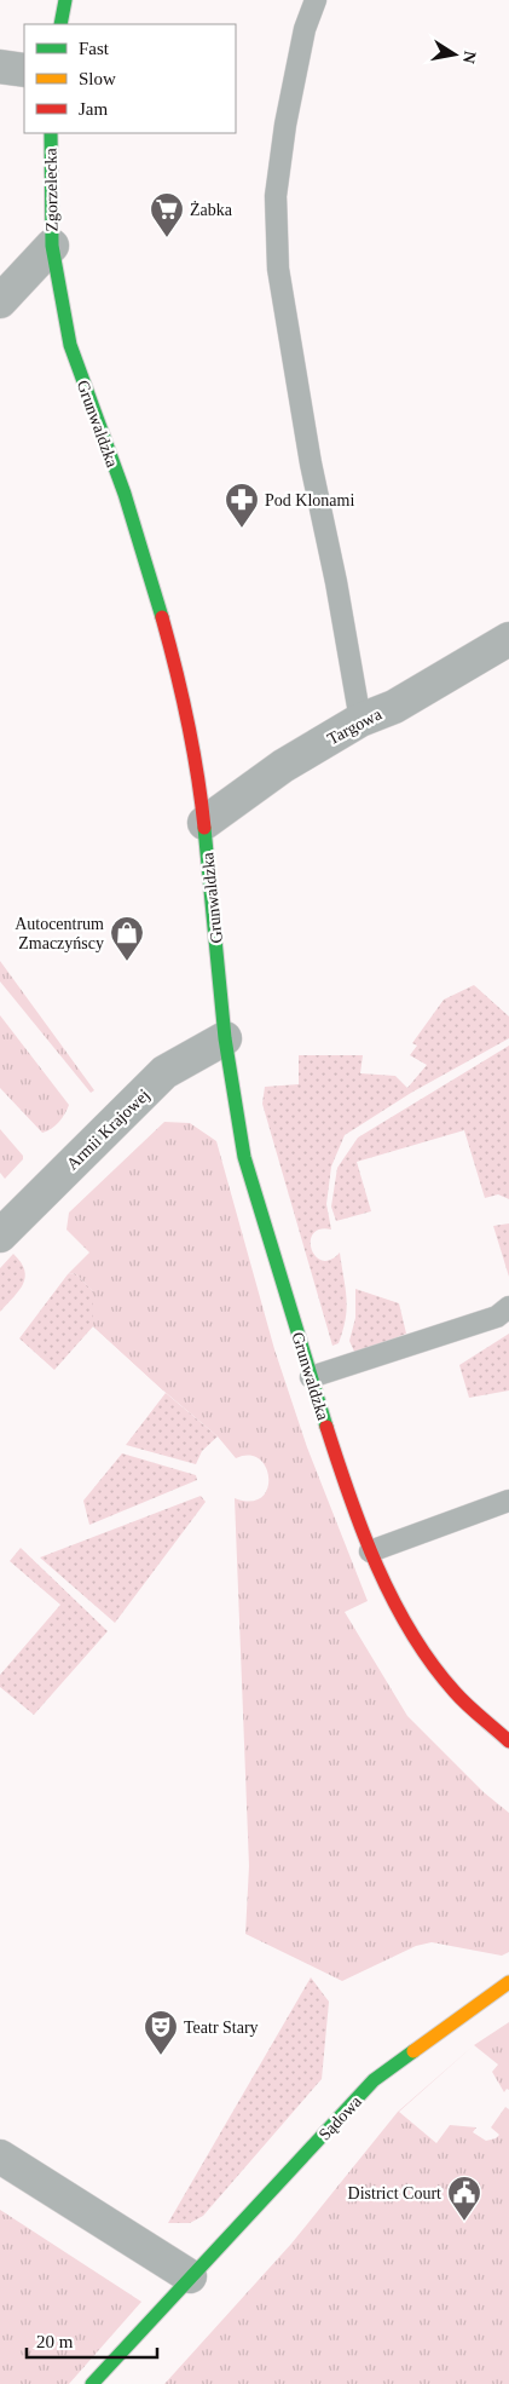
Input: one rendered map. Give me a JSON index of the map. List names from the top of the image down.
{
  "streets": {
    "street": [
      "Zgorzelecka",
      "Grunwaldzka",
      "Targowa",
      "Armii Krajowej",
      "Sądowa"
    ]
  },
  "crossings": [
    ["Zgorzelecka", "Grunwaldzka"],
    ["Grunwaldzka", "Targowa"],
    ["Grunwaldzka", "Armii Krajowej"]
  ],
  "places": {
    "supermarket": ["Żabka"],
    "pharmacy": ["Pod Klonami"],
    "shop": ["Autocentrum Zmaczyńscy"],
    "theatre": ["Teatr Stary"],
    "public building": ["District Court"]
  },
  "legend": ["Fast", "Slow", "Jam"],
  "scale_bar": "20 m",
  "north": "right"
}
